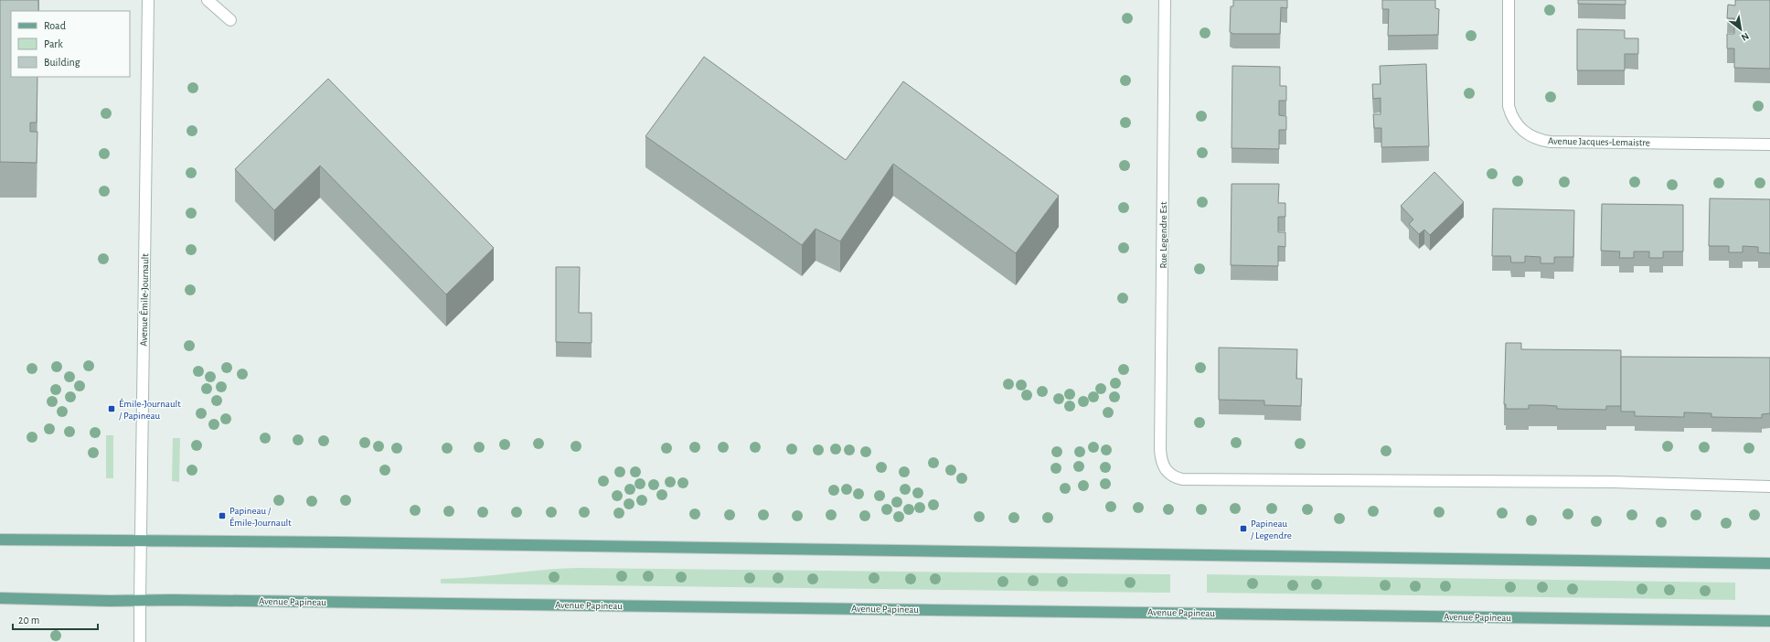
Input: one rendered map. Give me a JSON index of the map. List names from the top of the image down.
{
  "streets": {
    "main road": ["Avenue Papineau"],
    "street": ["Avenue Jacques-Lemaistre", "Rue Legendre Est", "Avenue Émile-Journault"]
  },
  "crossings": [
    ["Avenue Émile-Journault", "Avenue Papineau"]
  ],
  "places": {
    "transit": ["Émile-Journault / Papineau", "Papineau / Émile-Journault", "Papineau / Legendre"]
  },
  "legend": ["Road", "Park", "Building"],
  "scale_bar": "20 m",
  "north": "bottom right"
}
